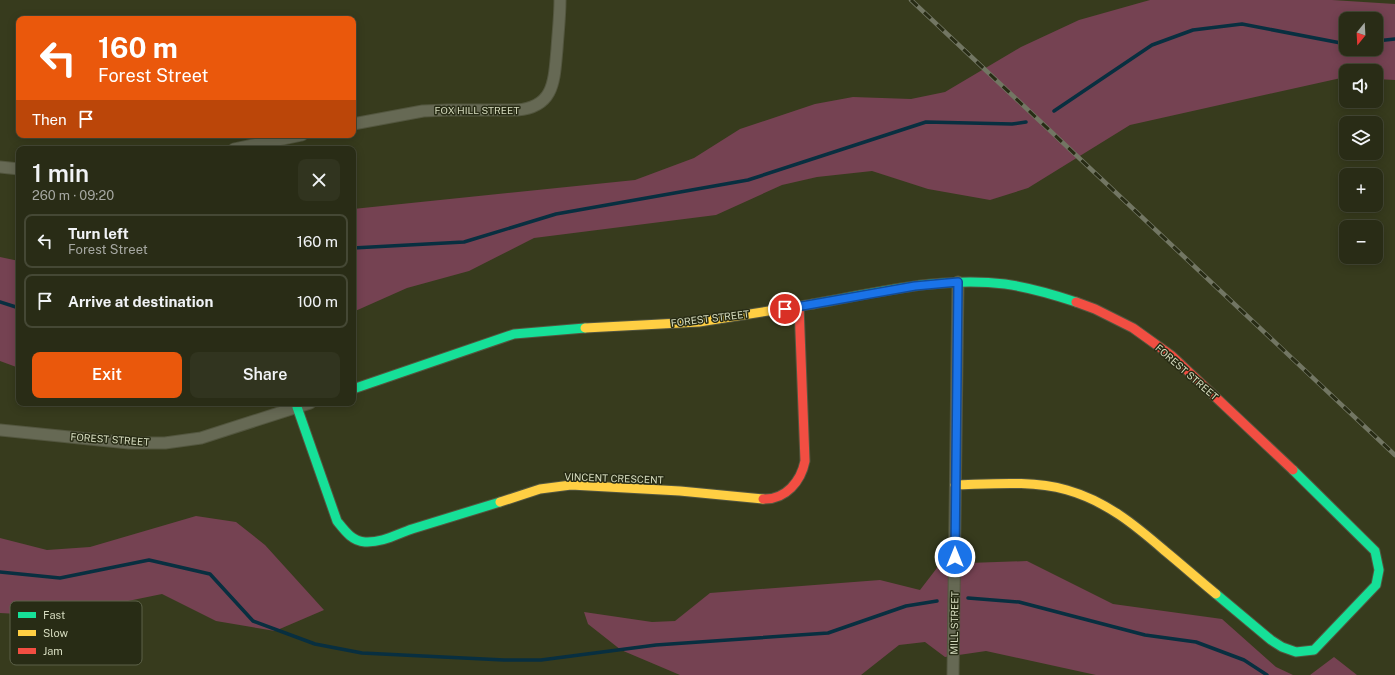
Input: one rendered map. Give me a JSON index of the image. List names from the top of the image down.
{
  "streets": {
    "street": [
      "FOX HILL STREET",
      "FOREST STREET",
      "VINCENT CRESCENT",
      "MILL STREET"
    ]
  },
  "crossings": [
    ["FOREST STREET", "VINCENT CRESCENT"],
    ["FOREST STREET", "MILL STREET"]
  ],
  "legend": ["Fast", "Slow", "Jam"],
  "north": "bottom",
  "page": {
    "map_buttons": ["+", "−"],
    "turn": ["160 m", "Forest Street"],
    "then": "Then",
    "heading": ["1 min", "260 m · 09:20"],
    "list": [
      {
        "name": "Turn left",
        "note": "Forest Street",
        "value": "160 m"
      },
      {
        "name": "Arrive at destination",
        "value": "100 m"
      }
    ],
    "buttons": ["Exit", "Share"]
  }
}
